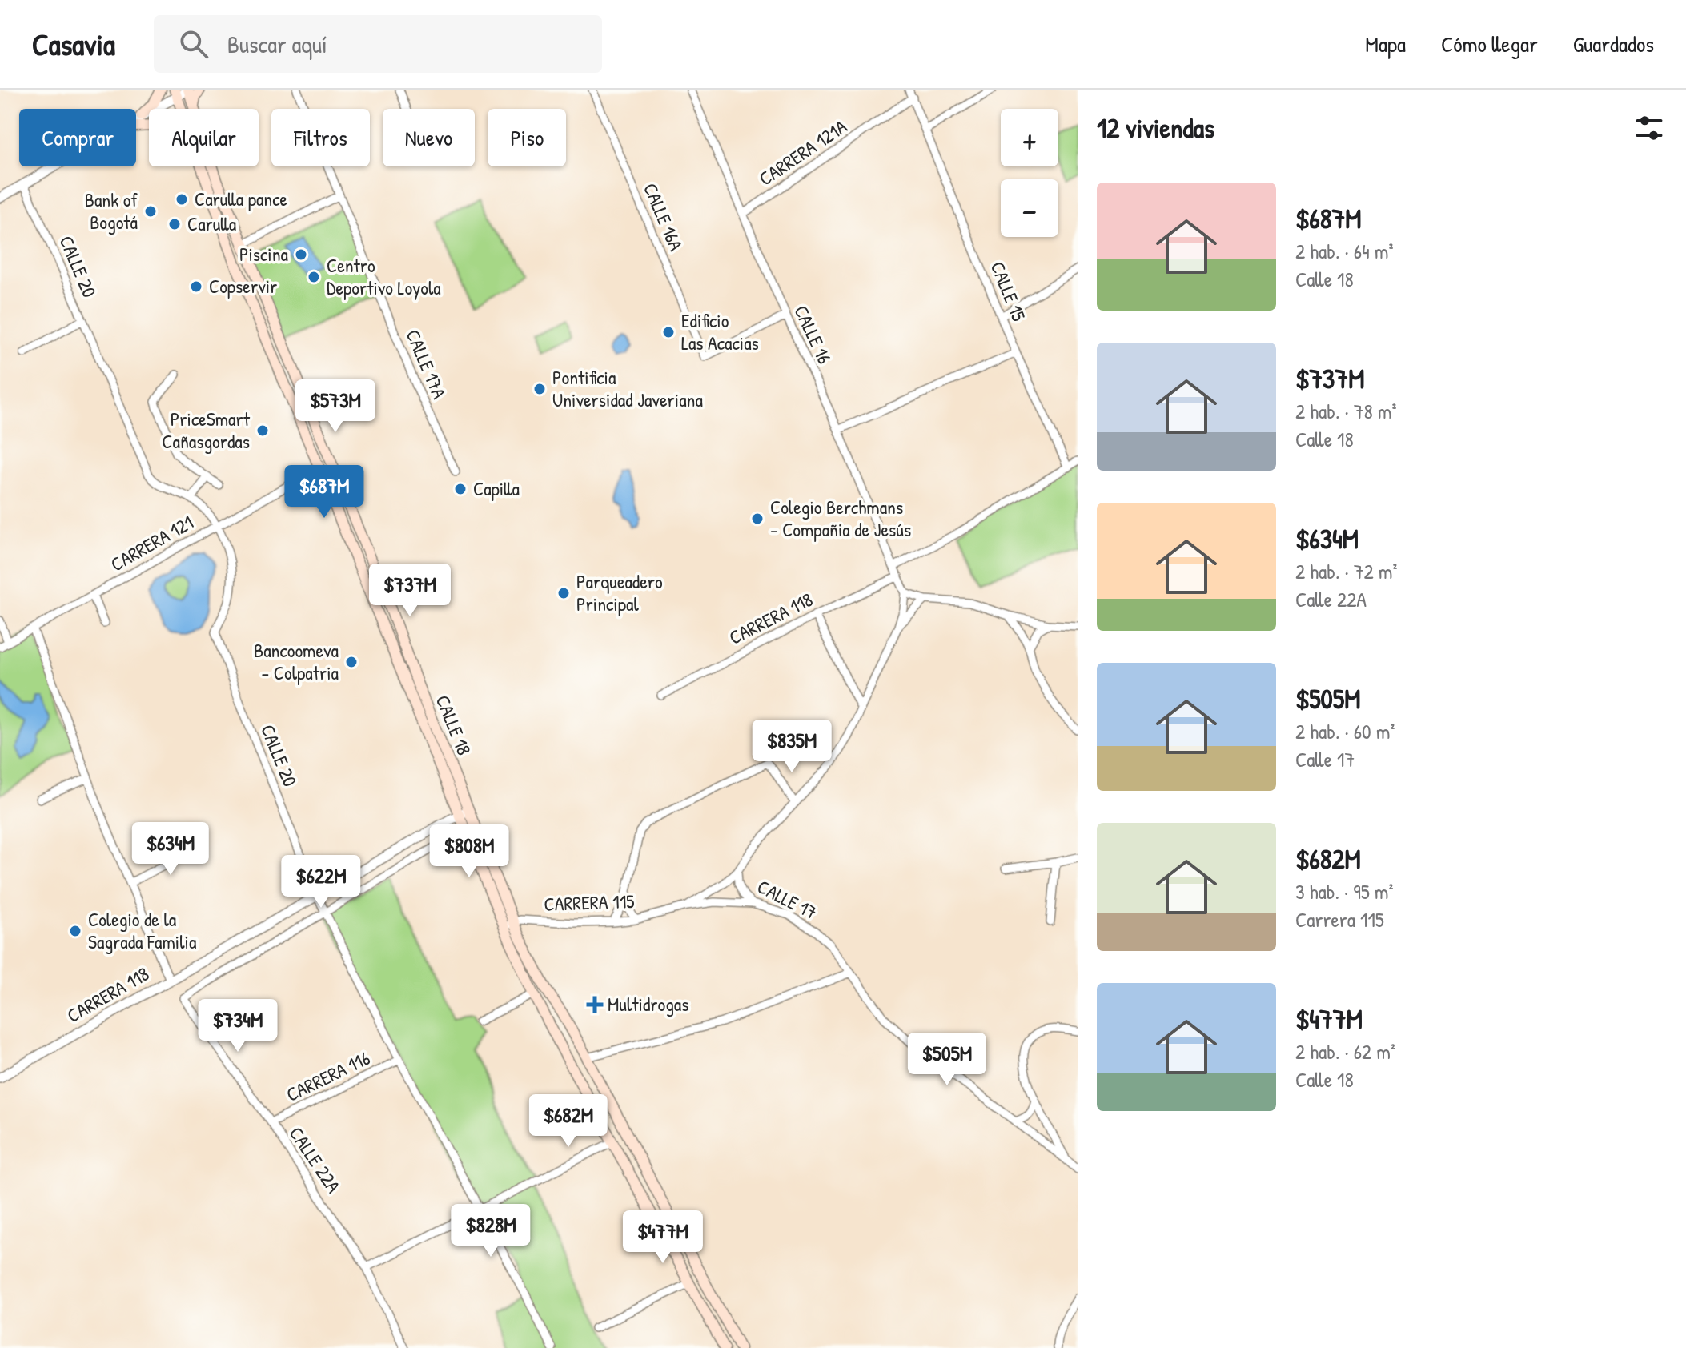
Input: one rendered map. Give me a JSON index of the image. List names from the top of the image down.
{
  "streets": {
    "main road": ["CALLE 18"],
    "street": [
      "CARRERA 121A",
      "CALLE 16A",
      "CALLE 20",
      "CALLE 15",
      "CALLE 16",
      "CALLE 17A",
      "CARRERA 121",
      "CARRERA 118",
      "CALLE 17",
      "CARRERA 115",
      "CARRERA 116",
      "CALLE 22A"
    ]
  },
  "crossings": [
    ["CARRERA 121A", "CALLE 15"],
    ["CARRERA 121A", "CALLE 16"],
    ["CALLE 16A", "CALLE 16"],
    ["CALLE 20", "CARRERA 121"],
    ["CALLE 20", "CARRERA 118"],
    ["CALLE 20", "CARRERA 116"],
    ["CALLE 20", "CALLE 22A"],
    ["CALLE 16", "CARRERA 118"],
    ["CALLE 16", "CALLE 17"],
    ["CARRERA 121", "CALLE 18"],
    ["CARRERA 118", "CALLE 18"],
    ["CALLE 18", "CARRERA 115"],
    ["CALLE 17", "CARRERA 115"],
    ["CARRERA 116", "CALLE 22A"]
  ],
  "places": {
    "other": [
      "Carulla pance",
      "Bank of Bogotá",
      "Carulla",
      "Piscina",
      "Centro Deportivo Loyola",
      "Copservir",
      "Edificio Las Acacias",
      "Pontificia Universidad Javeriana",
      "PriceSmart Cañasgordas",
      "Capilla",
      "Colegio Berchmans - Compañia de Jesús",
      "Parqueadero Principal",
      "Bancoomeva - Colpatria",
      "Colegio de la Sagrada Familia"
    ],
    "health": ["Multidrogas"]
  },
  "page": {
    "header": "Casavia",
    "search": "Buscar aquí",
    "nav": ["Mapa", "Cómo llegar", "Guardados"],
    "heading": "12 viviendas",
    "map_buttons": ["+", "−"],
    "chip": [
      "Comprar",
      "Alquilar",
      "Filtros",
      "Nuevo",
      "Piso"
    ],
    "list": [
      {
        "name": "$687M",
        "note": "2 hab. · 64 m² · Calle 18"
      },
      {
        "name": "$737M",
        "note": "2 hab. · 78 m² · Calle 18"
      },
      {
        "name": "$634M",
        "note": "2 hab. · 72 m² · Calle 22A"
      },
      {
        "name": "$505M",
        "note": "2 hab. · 60 m² · Calle 17"
      },
      {
        "name": "$682M",
        "note": "3 hab. · 95 m² · Carrera 115"
      },
      {
        "name": "$477M",
        "note": "2 hab. · 62 m² · Calle 18"
      }
    ],
    "price": [
      "$573M",
      "$687M",
      "$737M",
      "$835M",
      "$634M",
      "$808M",
      "$622M",
      "$734M",
      "$505M",
      "$682M",
      "$828M",
      "$477M"
    ]
  }
}
